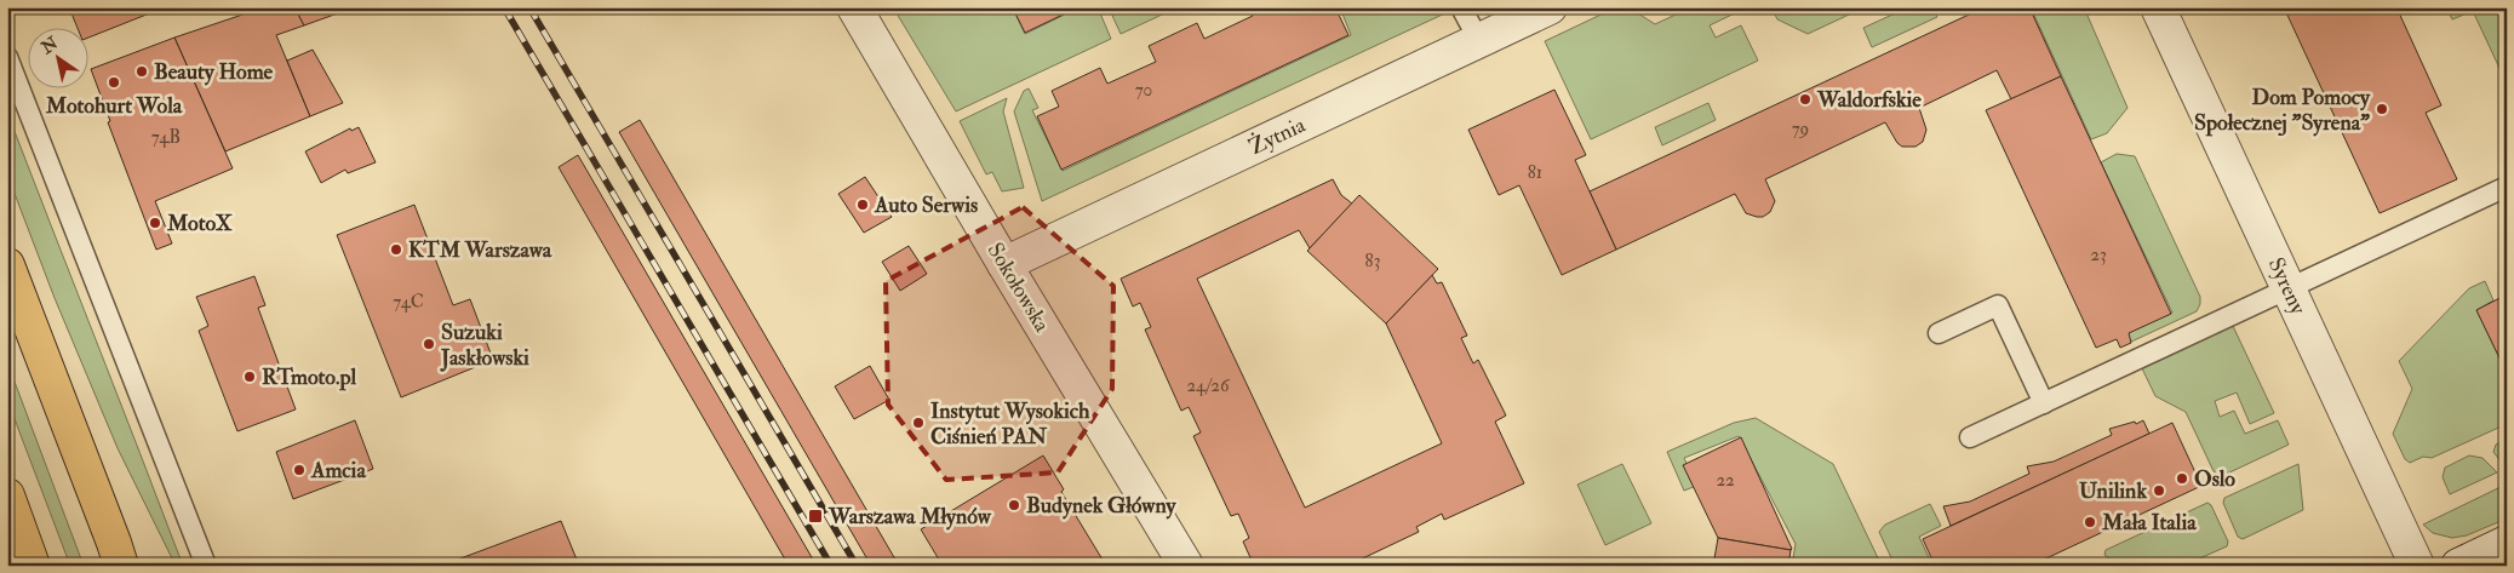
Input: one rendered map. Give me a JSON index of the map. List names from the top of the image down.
{
  "streets": {
    "street": ["Żytnia", "Syreny", "Sokołowska"]
  },
  "crossings": [
    ["Żytnia", "Sokołowska"]
  ],
  "places": {
    "other": [
      "Beauty Home",
      "Motohurt Wola",
      "Waldorfskie",
      "Dom Pomocy Społecznej \"Syrena\"",
      "Auto Serwis",
      "MotoX",
      "KTM Warszawa",
      "Suzuki Jaskłowski",
      "RTmoto.pl",
      "Instytut Wysokich Ciśnień PAN",
      "Amcia",
      "Oslo",
      "Unilink",
      "Budynek Główny",
      "Mała Italia"
    ],
    "transit": ["Warszawa Młynów"]
  },
  "house_numbers": [
    "70",
    "79",
    "74B",
    "81",
    "23",
    "83",
    "74C",
    "24/26",
    "22"
  ],
  "north": "top left"
}
